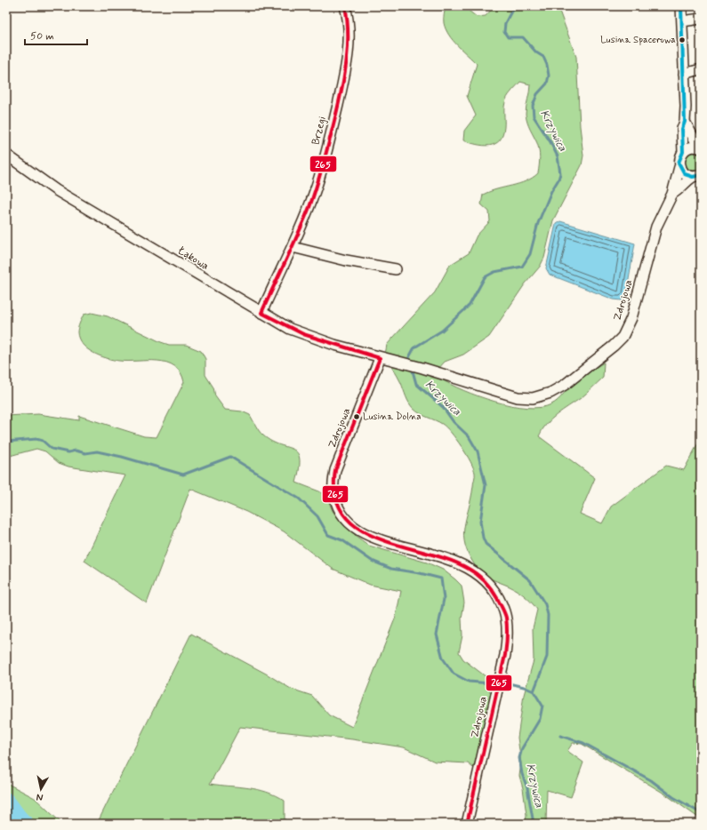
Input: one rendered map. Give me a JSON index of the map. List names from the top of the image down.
{
  "streets": {
    "street": ["Brzegi", "Łąkowa", "Zdrojowa"]
  },
  "crossings": [
    ["Brzegi", "Łąkowa"],
    ["Łąkowa", "Zdrojowa"]
  ],
  "water": ["Krzywica"],
  "places": ["Lusina Spacerowa", "Lusina Dolna"],
  "lines": ["transit line 265"],
  "scale_bar": "50 m",
  "north": "bottom"
}
